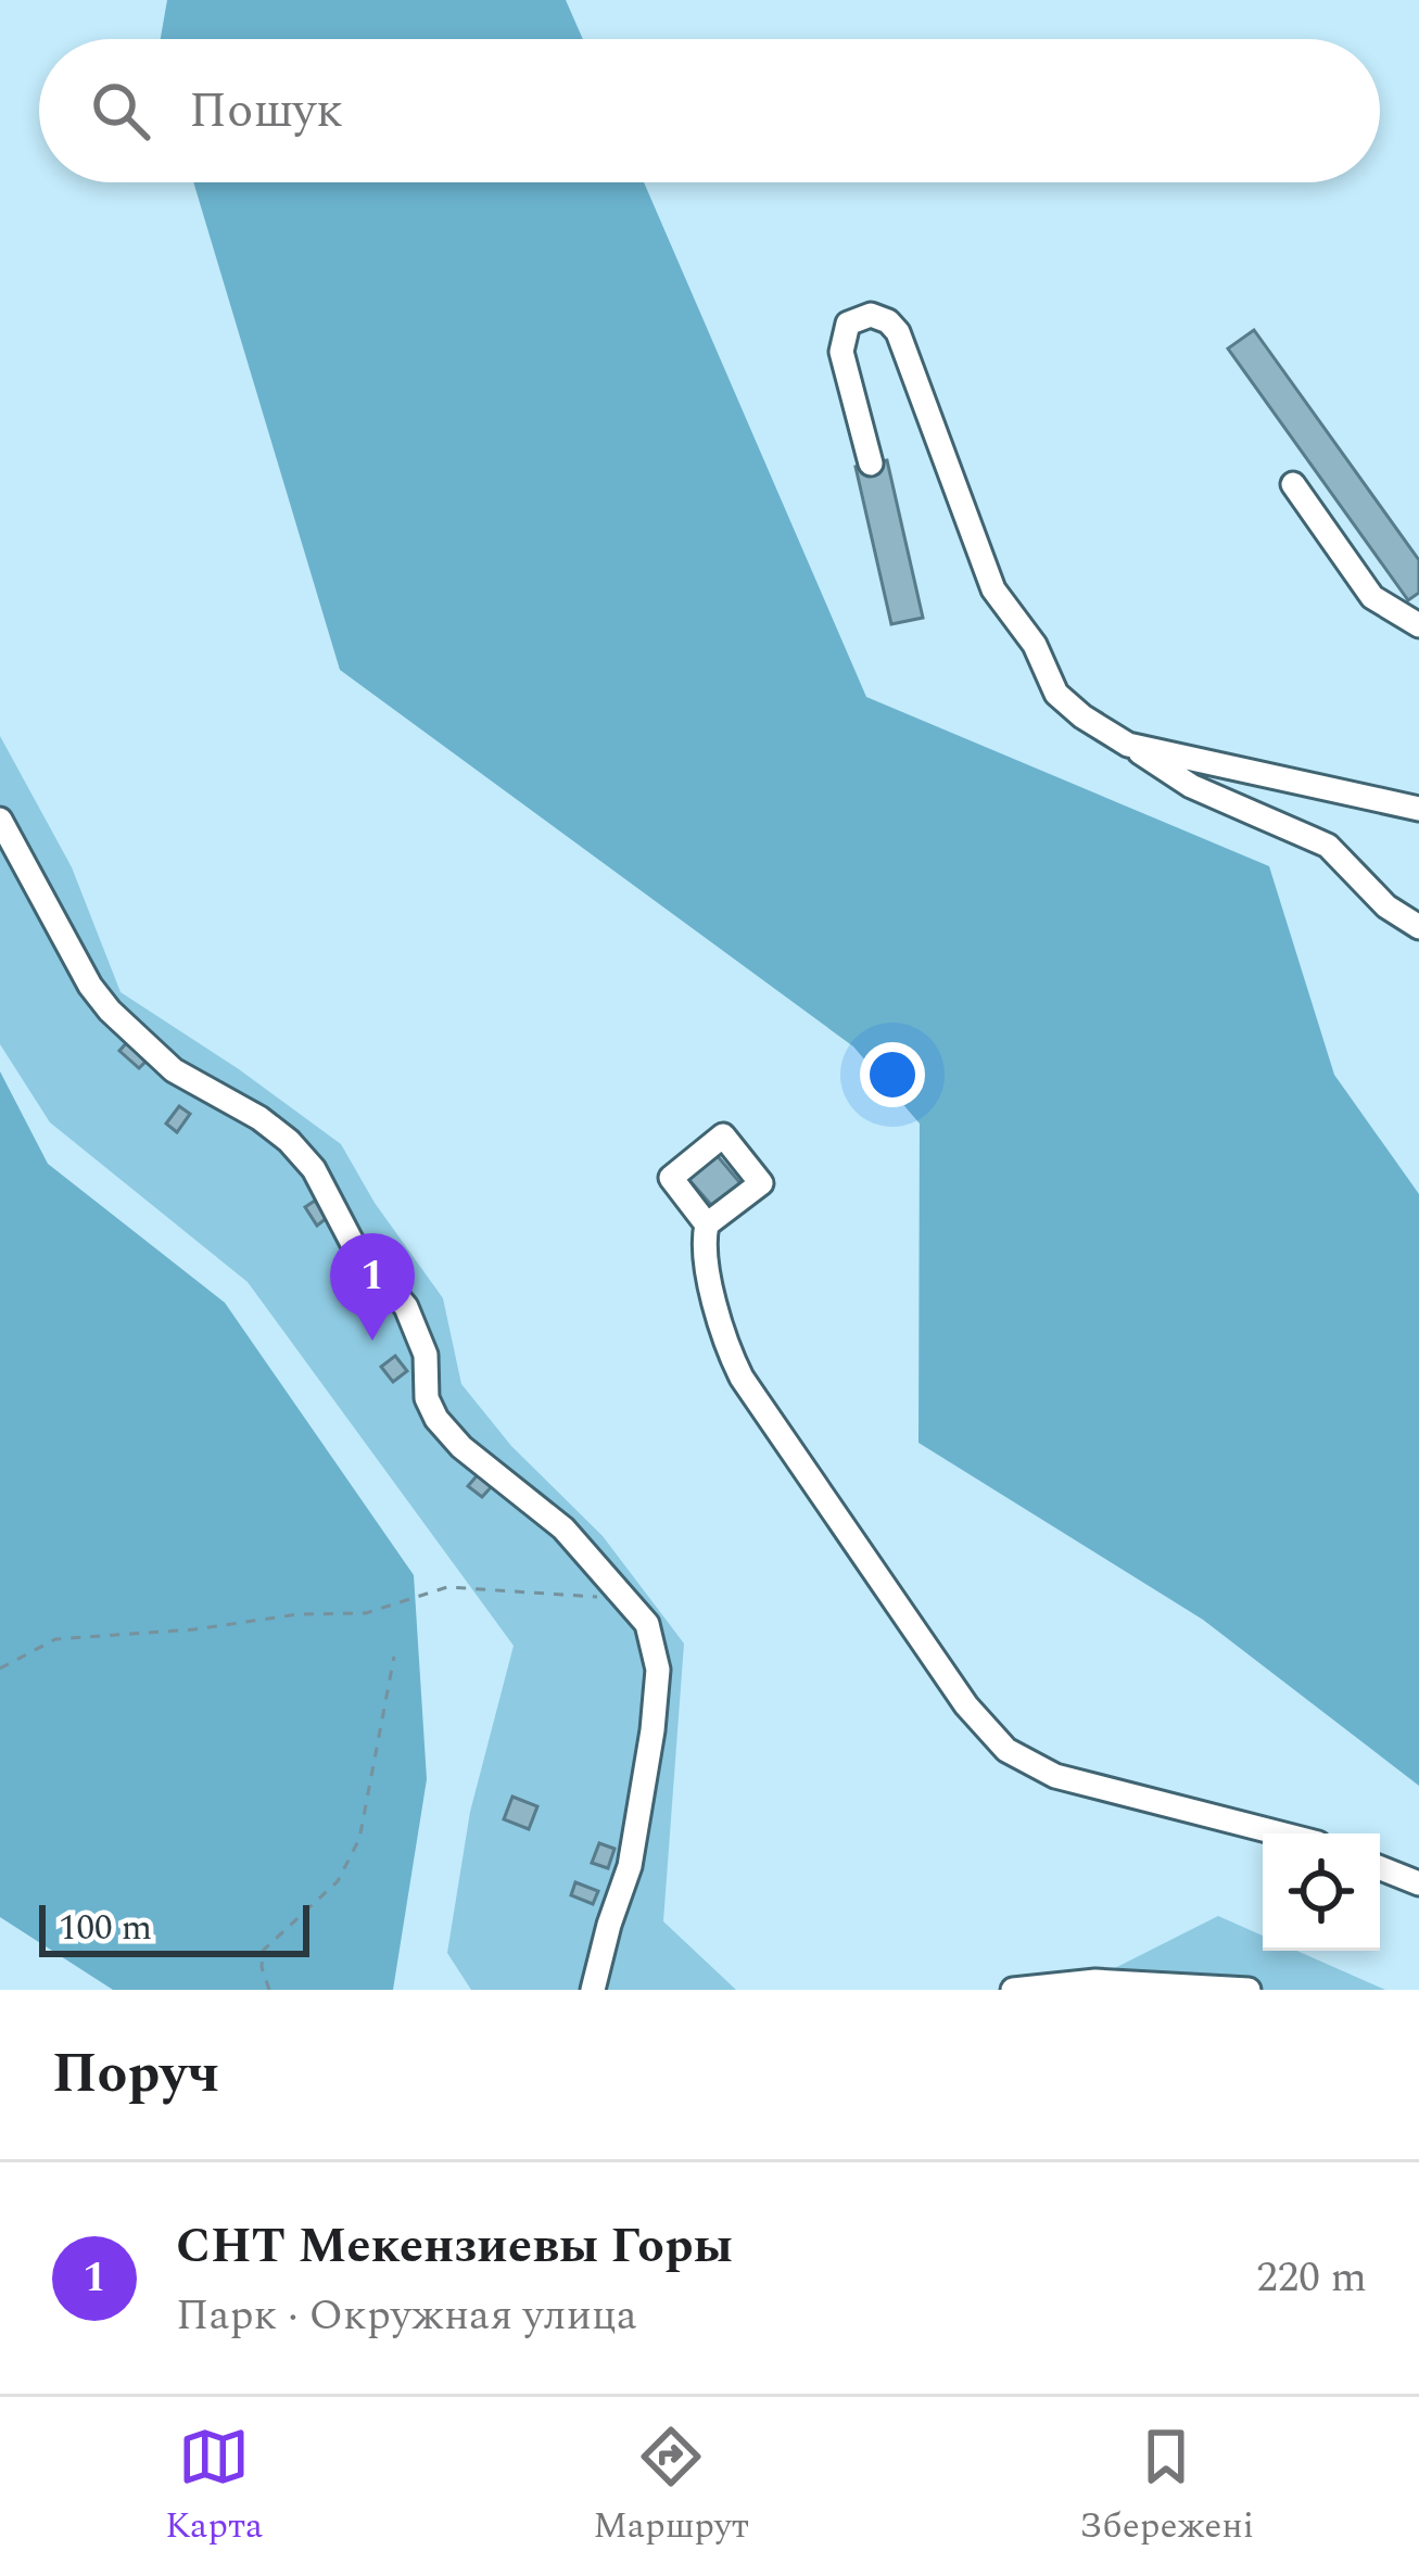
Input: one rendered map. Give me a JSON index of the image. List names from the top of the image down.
{
  "scale_bar": "100 m",
  "page": {
    "search": "Пошук",
    "pins": "1",
    "scale": "100 m",
    "heading": "Поруч",
    "list": [
      {
        "mark": "1",
        "name": "СНТ Мекензиевы Горы",
        "note": "Парк · Окружная улица",
        "value": "220 m"
      }
    ],
    "nav": ["Карта", "Маршрут", "Збережені"]
  }
}
